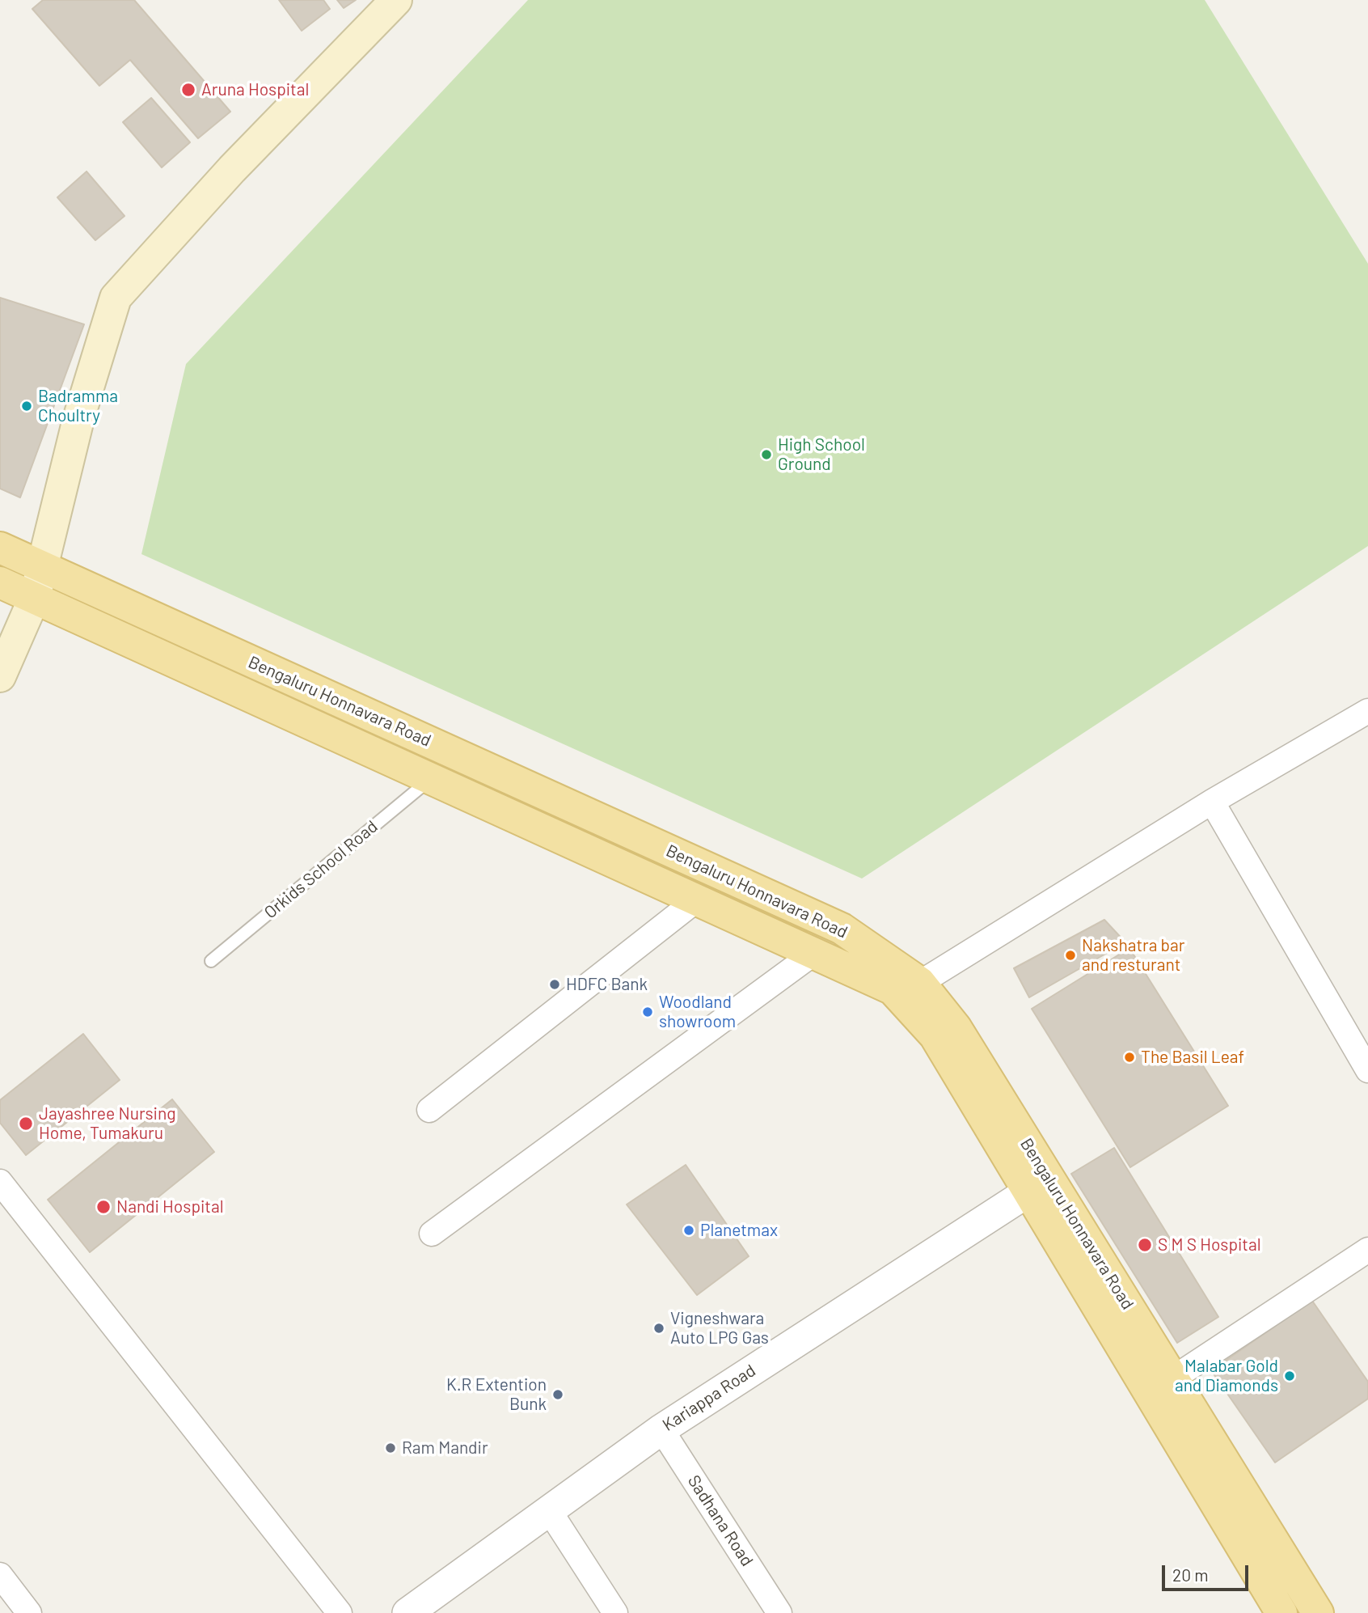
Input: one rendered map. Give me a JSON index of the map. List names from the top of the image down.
{
  "streets": {
    "main road": ["Bengaluru Honnavara Road"],
    "street": ["Kariappa Road", "Sadhana Road"],
    "lane": ["Orkids School Road"]
  },
  "crossings": [
    ["Bengaluru Honnavara Road", "Orkids School Road"],
    ["Bengaluru Honnavara Road", "Kariappa Road"],
    ["Kariappa Road", "Sadhana Road"]
  ],
  "places": [
    "Aruna Hospital",
    "Badramma Choultry",
    "High School Ground",
    "Nakshatra bar and resturant",
    "HDFC Bank",
    "Woodland showroom",
    "The Basil Leaf",
    "Jayashree Nursing Home, Tumakuru",
    "Nandi Hospital",
    "Planetmax",
    "S M S Hospital",
    "Vigneshwara Auto LPG Gas",
    "Malabar Gold and Diamonds",
    "K.R Extention Bunk",
    "Ram Mandir"
  ],
  "scale_bar": "20 m"
}
